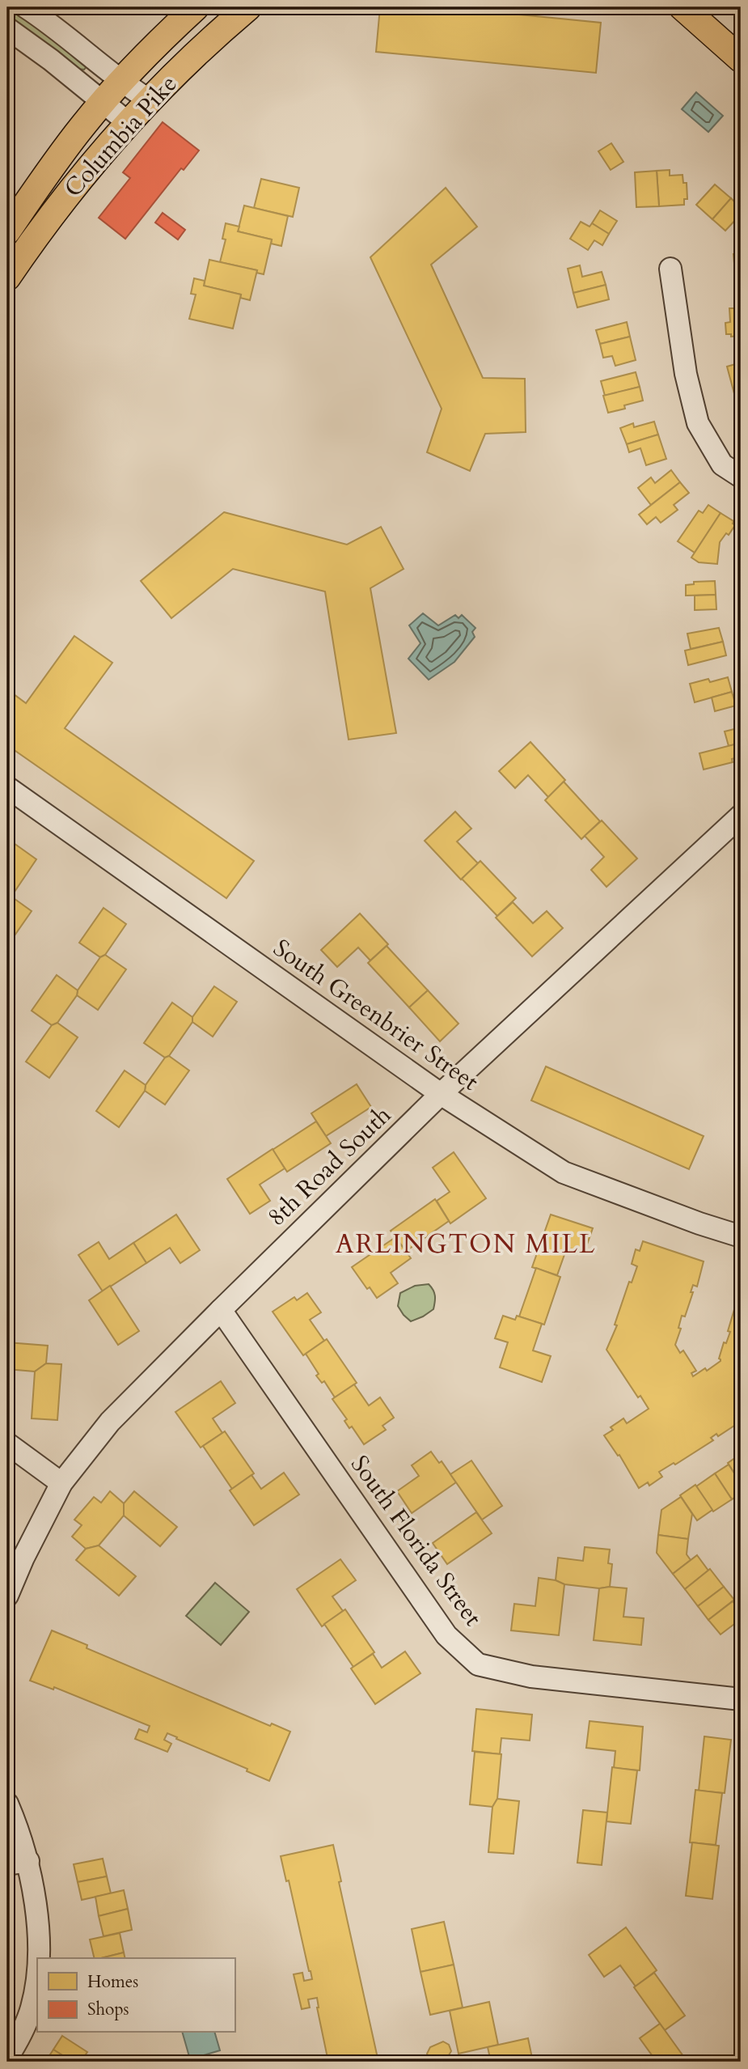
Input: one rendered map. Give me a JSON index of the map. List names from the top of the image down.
{
  "streets": {
    "main road": ["Columbia Pike"],
    "street": ["South Greenbrier Street", "8th Road South", "South Florida Street"]
  },
  "crossings": [
    ["South Greenbrier Street", "8th Road South"],
    ["8th Road South", "South Florida Street"]
  ],
  "districts": ["ARLINGTON MILL"],
  "legend": ["Homes", "Shops"]
}
